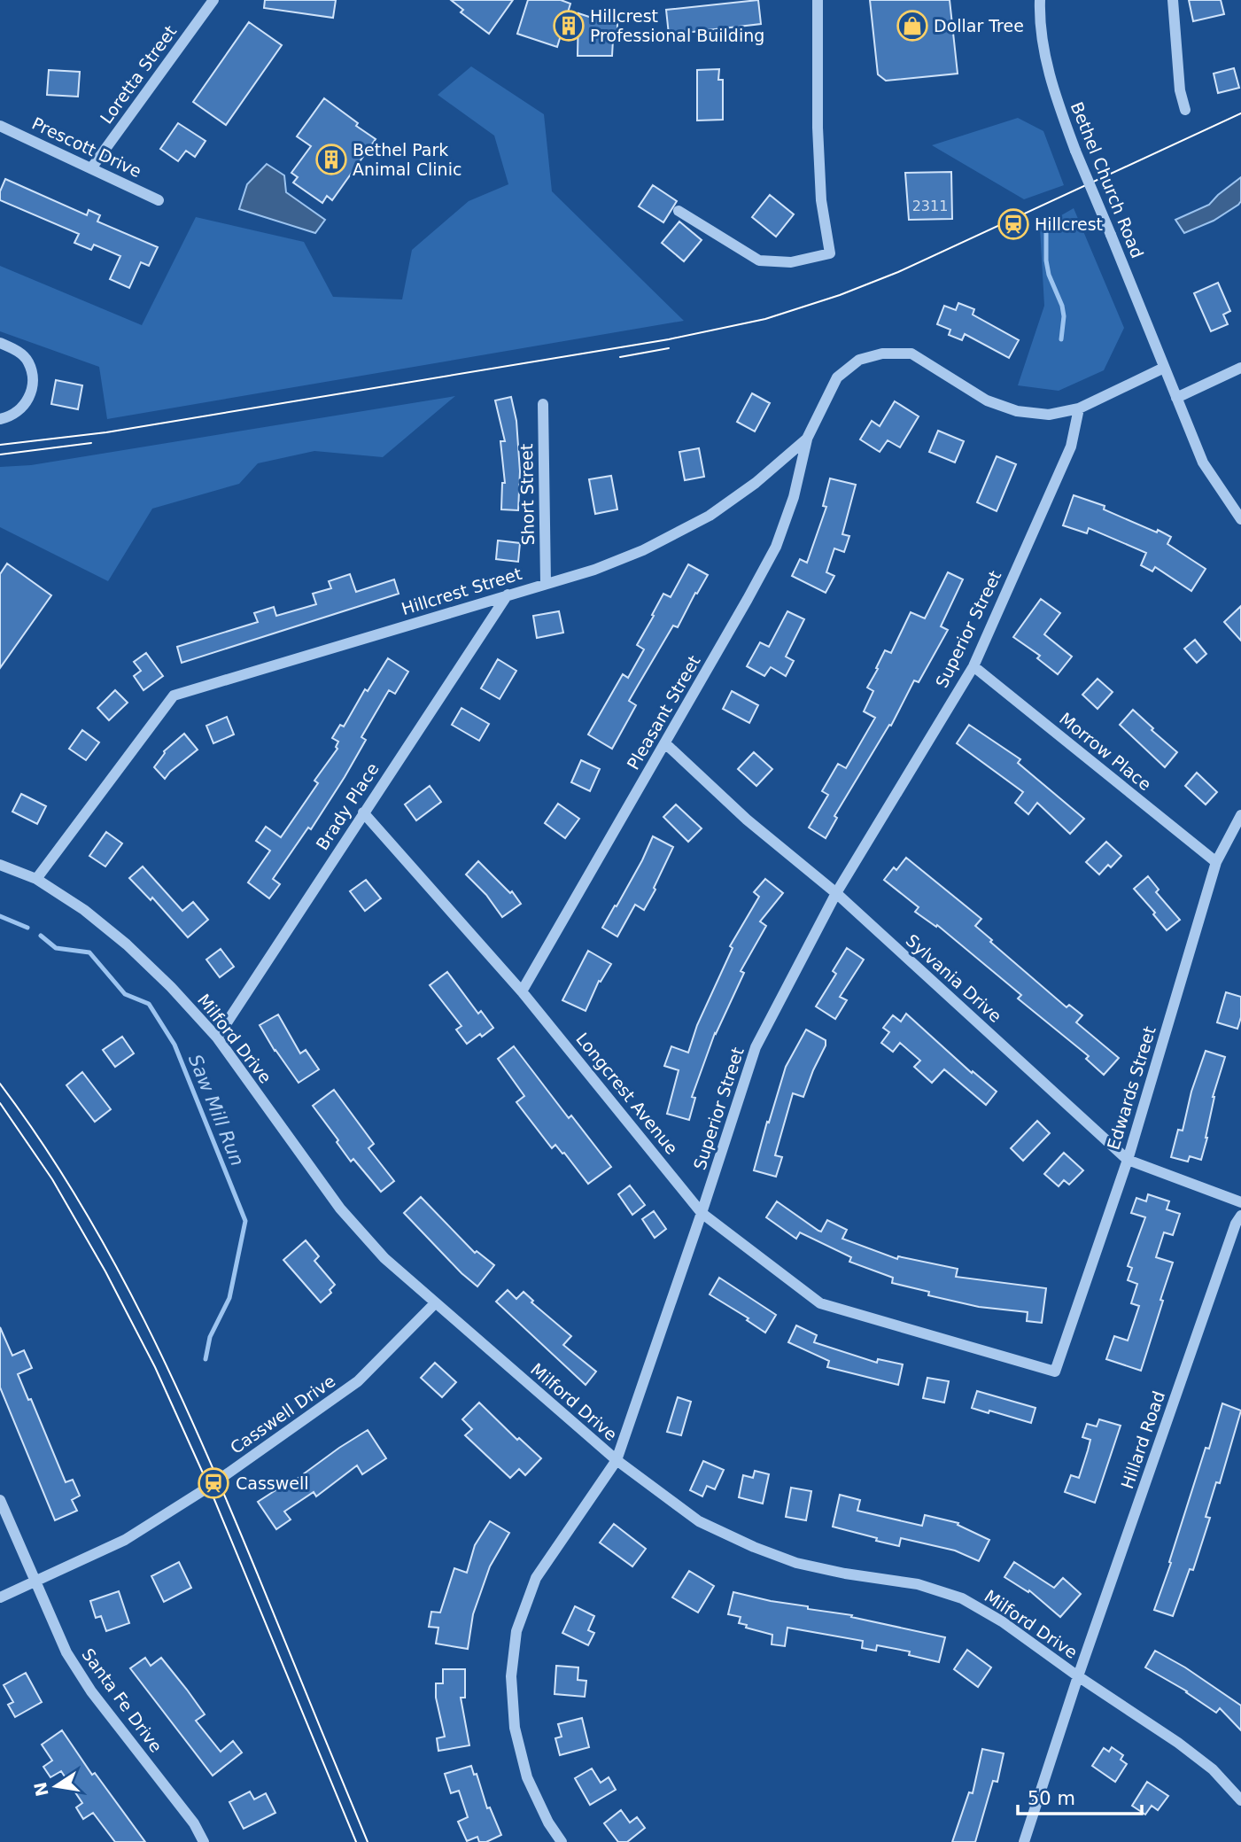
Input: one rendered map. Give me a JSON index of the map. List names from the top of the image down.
{
  "streets": {
    "street": [
      "Loretta Street",
      "Prescott Drive",
      "Bethel Church Road",
      "Short Street",
      "Hillcrest Street",
      "Superior Street",
      "Pleasant Street",
      "Morrow Place",
      "Brady Place",
      "Sylvania Drive",
      "Milford Drive",
      "Edwards Street",
      "Longcrest Avenue",
      "Casswell Drive",
      "Hillard Road",
      "Santa Fe Drive"
    ]
  },
  "crossings": [
    ["Loretta Street", "Prescott Drive"],
    ["Short Street", "Hillcrest Street"],
    ["Hillcrest Street", "Superior Street"],
    ["Hillcrest Street", "Pleasant Street"],
    ["Hillcrest Street", "Brady Place"],
    ["Hillcrest Street", "Milford Drive"],
    ["Superior Street", "Morrow Place"],
    ["Superior Street", "Sylvania Drive"],
    ["Superior Street", "Milford Drive"],
    ["Superior Street", "Longcrest Avenue"],
    ["Pleasant Street", "Sylvania Drive"],
    ["Pleasant Street", "Longcrest Avenue"],
    ["Morrow Place", "Edwards Street"],
    ["Brady Place", "Milford Drive"],
    ["Brady Place", "Longcrest Avenue"],
    ["Sylvania Drive", "Edwards Street"],
    ["Milford Drive", "Casswell Drive"],
    ["Milford Drive", "Hillard Road"],
    ["Edwards Street", "Longcrest Avenue"],
    ["Casswell Drive", "Santa Fe Drive"]
  ],
  "water": ["Saw Mill Run"],
  "places": {
    "building": ["Hillcrest Professional Building", "Bethel Park Animal Clinic"],
    "shop": ["Dollar Tree"],
    "station": ["Hillcrest", "Casswell"]
  },
  "house_numbers": ["2311"],
  "scale_bar": "50 m",
  "north": "left"
}
